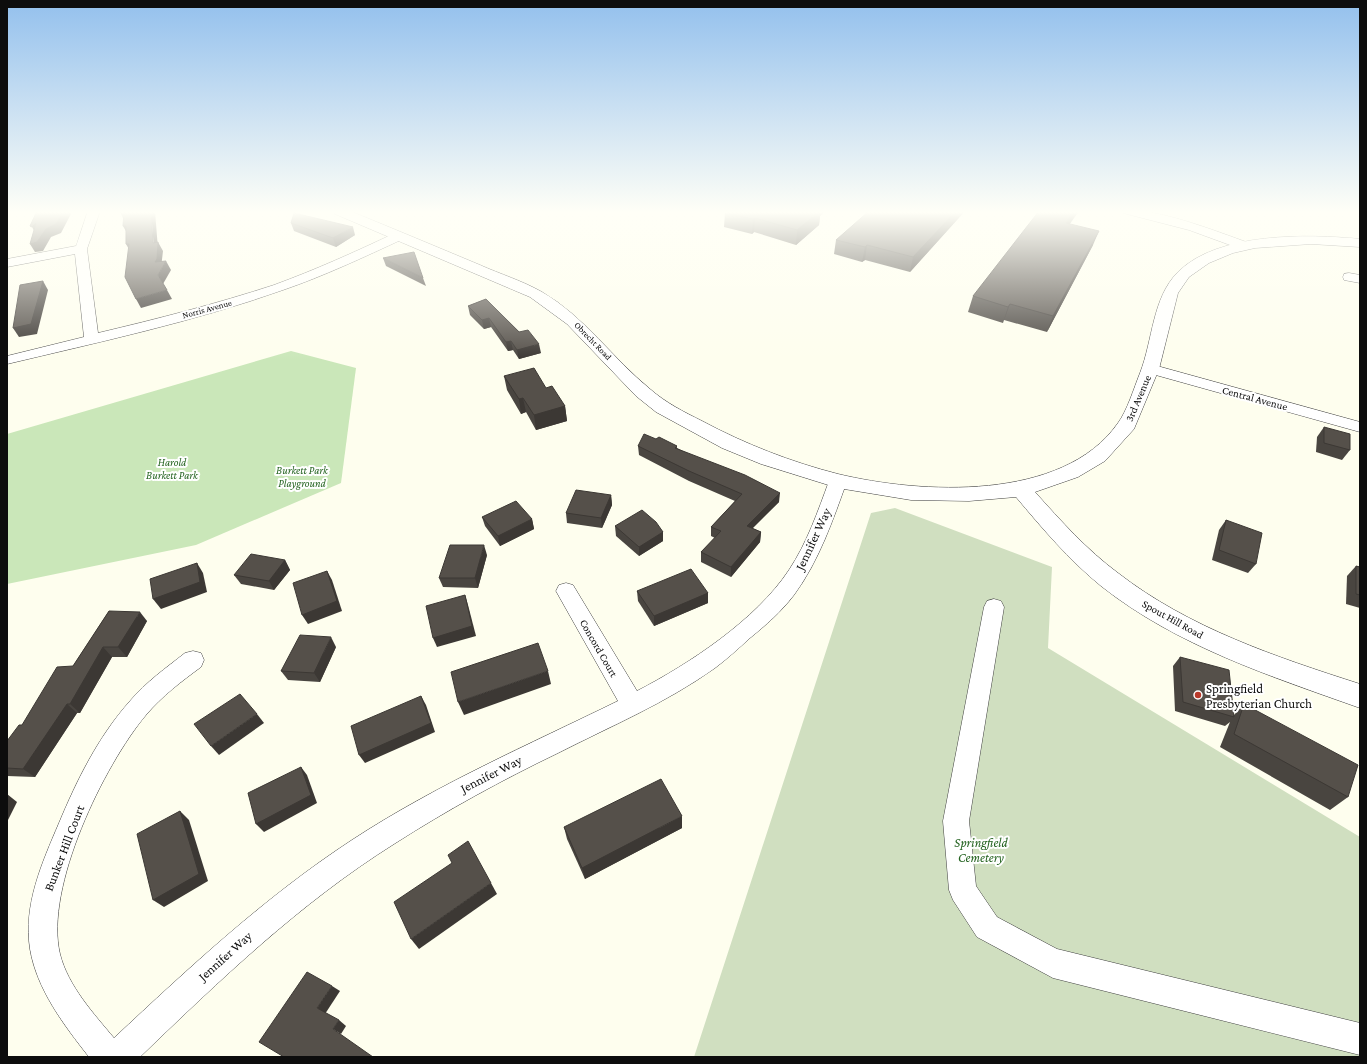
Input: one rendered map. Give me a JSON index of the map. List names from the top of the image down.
{
  "streets": {
    "street": [
      "Norris Avenue",
      "Obrecht Road",
      "3rd Avenue",
      "Central Avenue",
      "Jennifer Way",
      "Spout Hill Road",
      "Concord Court",
      "Bunker Hill Court"
    ]
  },
  "crossings": [
    ["Obrecht Road", "3rd Avenue"],
    ["Obrecht Road", "Jennifer Way"],
    ["3rd Avenue", "Central Avenue"],
    ["3rd Avenue", "Jennifer Way"],
    ["3rd Avenue", "Spout Hill Road"],
    ["Jennifer Way", "Concord Court"]
  ],
  "parks": ["Harold Burkett Park", "Burkett Park Playground", "Springfield Cemetery"],
  "places": ["Springfield Presbyterian Church"]
}
